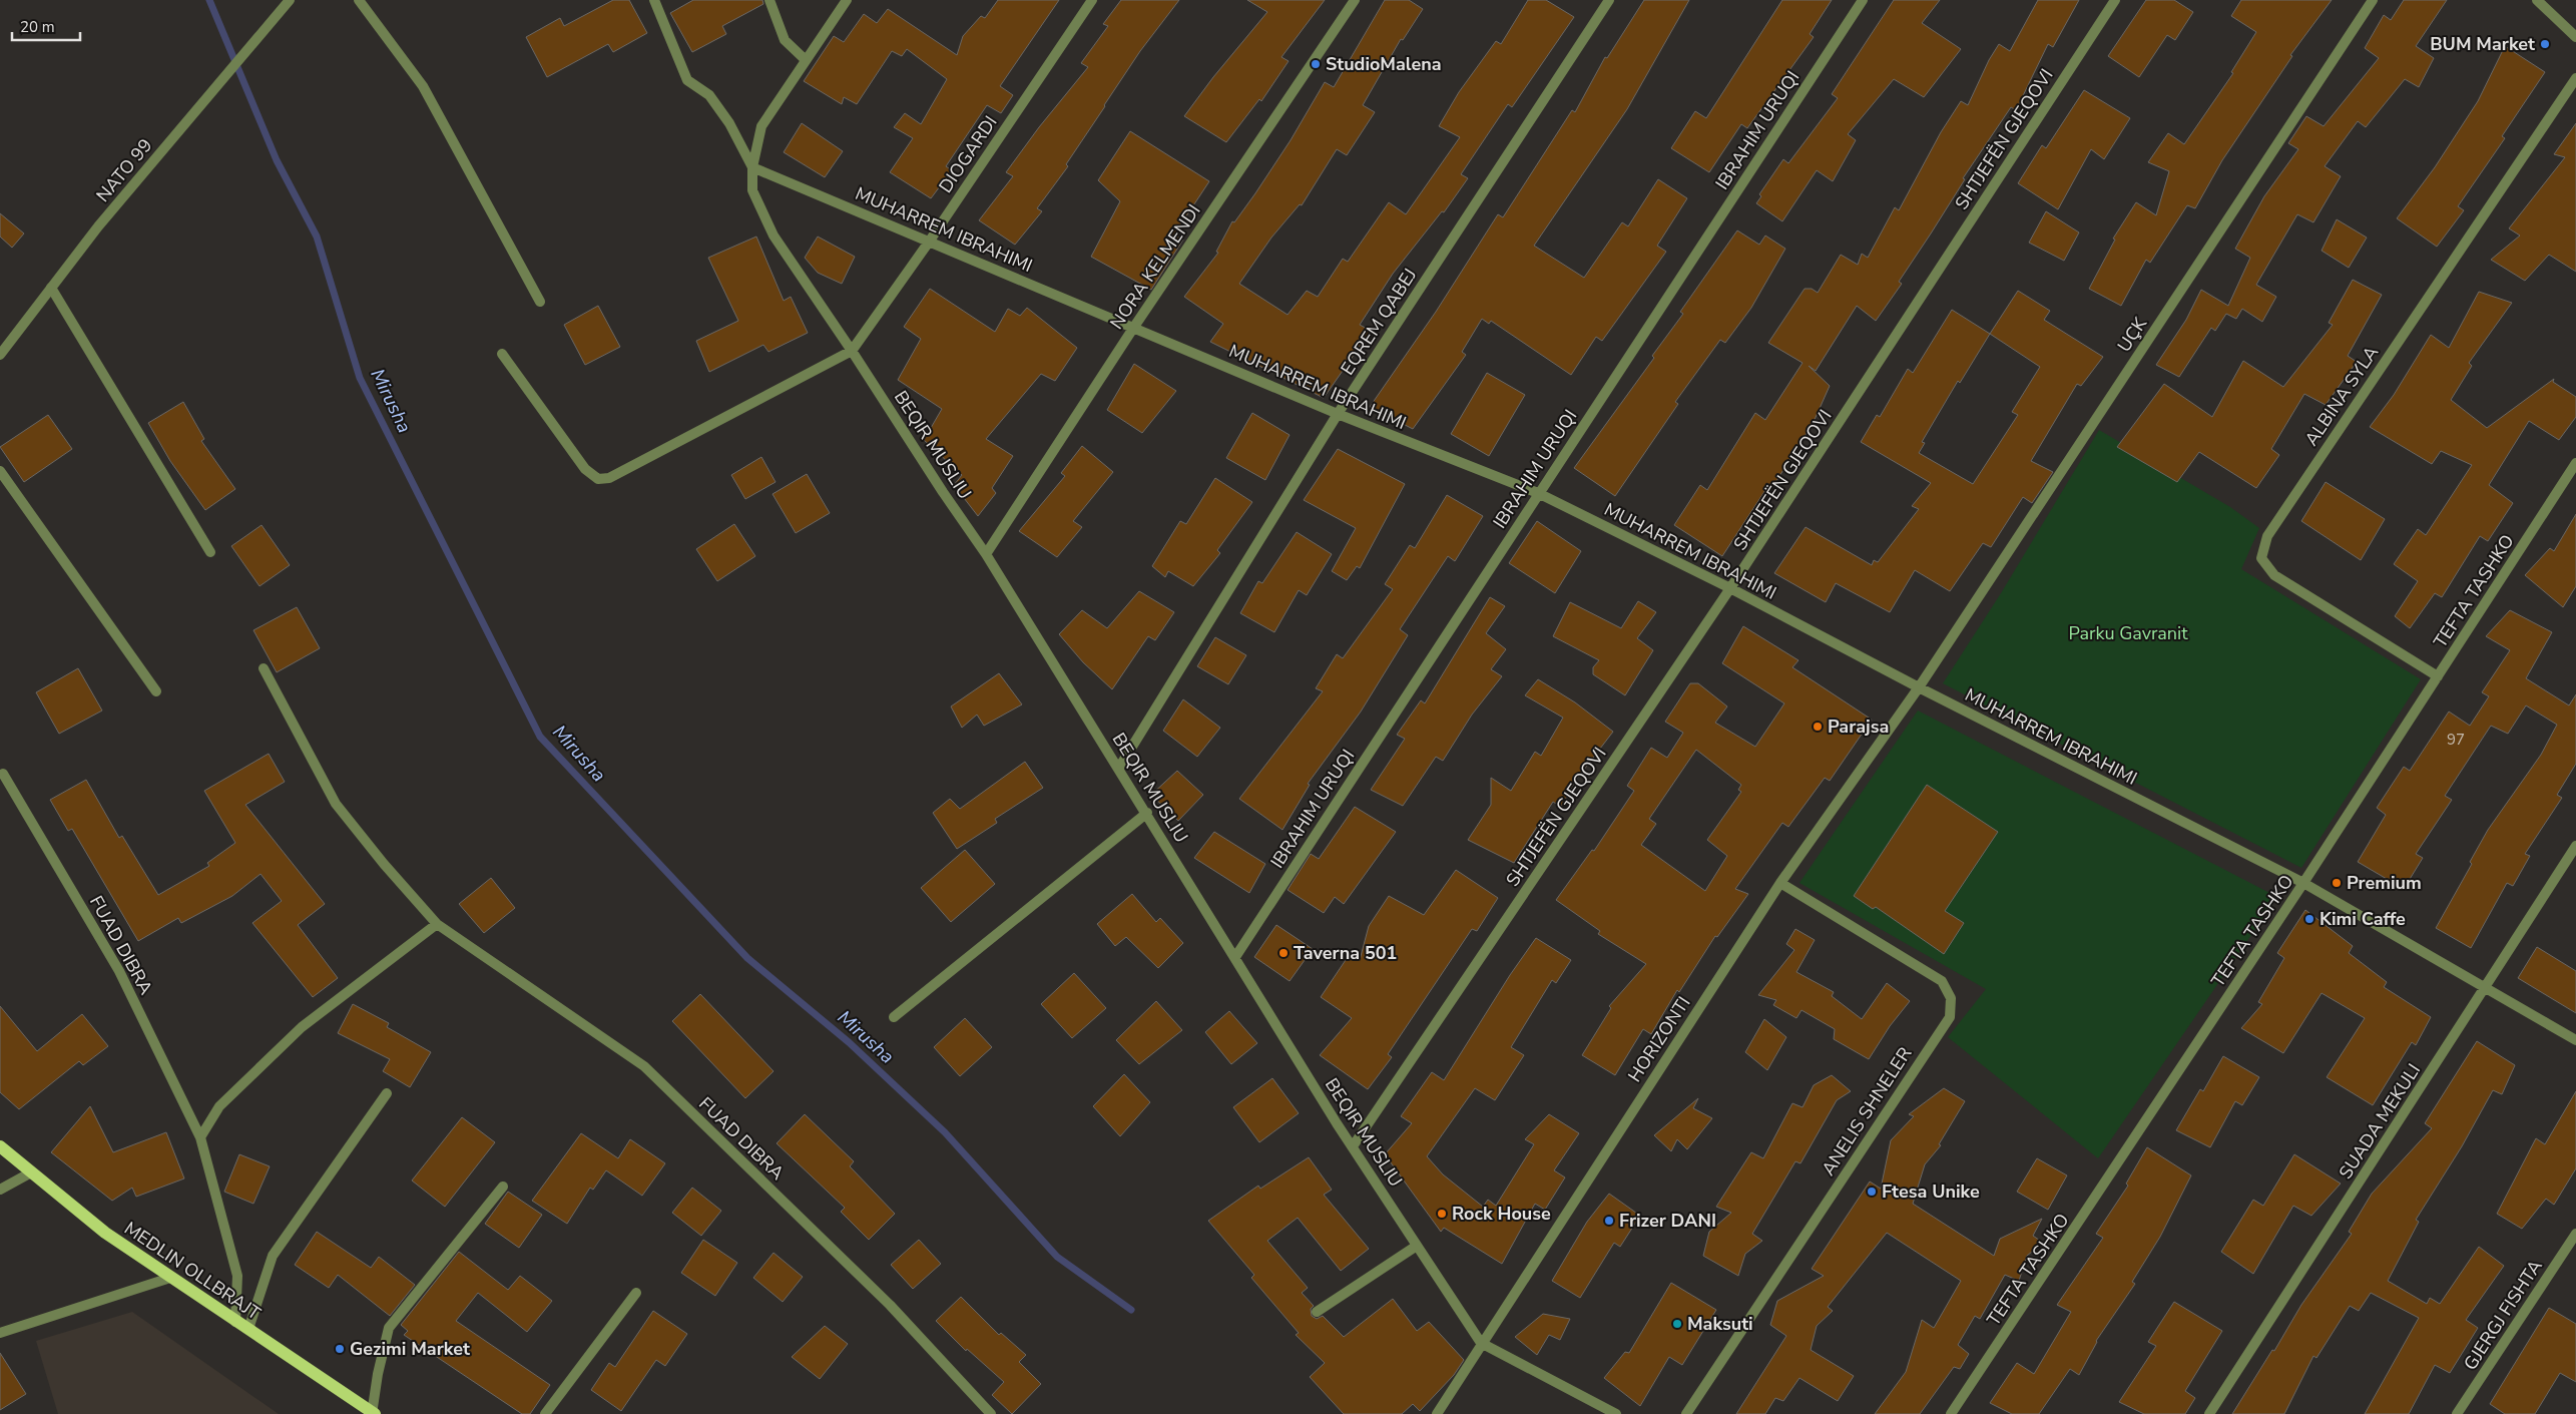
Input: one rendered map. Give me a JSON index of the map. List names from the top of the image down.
{
  "streets": {
    "main road": ["MEDLIN OLLBRAJT"],
    "street": [
      "IBRAHIM URUQI",
      "SHTJEFËN GJEQOVI",
      "DIOGARDI",
      "NATO 99",
      "MUHARREM IBRAHIMI",
      "NORA KELMENDI",
      "EQREM QABEJ",
      "UÇK",
      "ALBINA SYLA",
      "BEQIR MUSLIU",
      "TEFTA TASHKO",
      "FUAD DIBRA",
      "HORIZONTI",
      "ANELIS SHNELER",
      "SUADA MEKULI",
      "GJERGJ FISHTA"
    ]
  },
  "crossings": [
    ["IBRAHIM URUQI", "MUHARREM IBRAHIMI"],
    ["IBRAHIM URUQI", "BEQIR MUSLIU"],
    ["SHTJEFËN GJEQOVI", "MUHARREM IBRAHIMI"],
    ["SHTJEFËN GJEQOVI", "BEQIR MUSLIU"],
    ["DIOGARDI", "MUHARREM IBRAHIMI"],
    ["DIOGARDI", "BEQIR MUSLIU"],
    ["MUHARREM IBRAHIMI", "NORA KELMENDI"],
    ["MUHARREM IBRAHIMI", "EQREM QABEJ"],
    ["MUHARREM IBRAHIMI", "UÇK"],
    ["MUHARREM IBRAHIMI", "BEQIR MUSLIU"],
    ["MUHARREM IBRAHIMI", "TEFTA TASHKO"],
    ["MUHARREM IBRAHIMI", "HORIZONTI"],
    ["MUHARREM IBRAHIMI", "SUADA MEKULI"],
    ["NORA KELMENDI", "BEQIR MUSLIU"],
    ["EQREM QABEJ", "BEQIR MUSLIU"],
    ["UÇK", "HORIZONTI"],
    ["ALBINA SYLA", "TEFTA TASHKO"],
    ["BEQIR MUSLIU", "HORIZONTI"],
    ["FUAD DIBRA", "MEDLIN OLLBRAJT"],
    ["HORIZONTI", "ANELIS SHNELER"]
  ],
  "water": ["Mirusha"],
  "parks": ["Parku Gavranit"],
  "places": [
    "BUM Market",
    "StudioMalena",
    "Parajsa",
    "Premium",
    "Kimi Caffe",
    "Taverna 501",
    "Ftesa Unike",
    "Rock House",
    "Frizer DANI",
    "Maksuti",
    "Gezimi Market"
  ],
  "house_numbers": ["97"],
  "scale_bar": "20 m"
}
